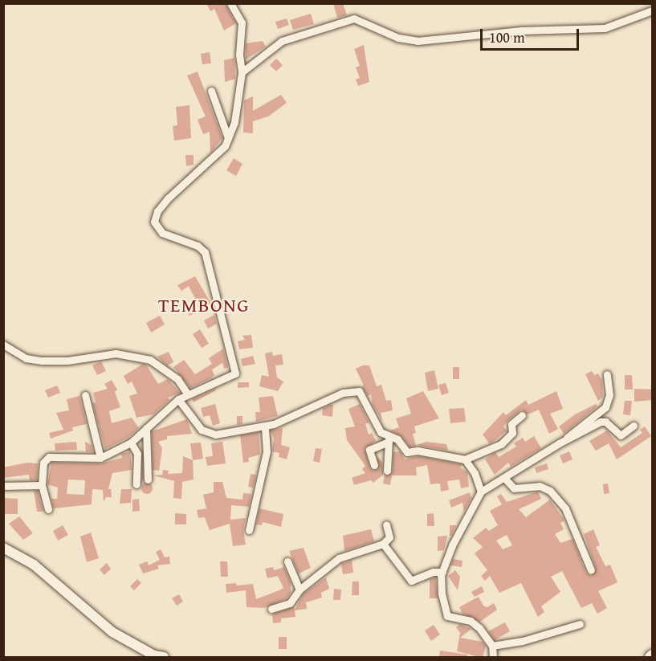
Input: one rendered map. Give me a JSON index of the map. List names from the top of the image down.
{
  "districts": ["TEMBONG"],
  "scale_bar": "100 m"
}
